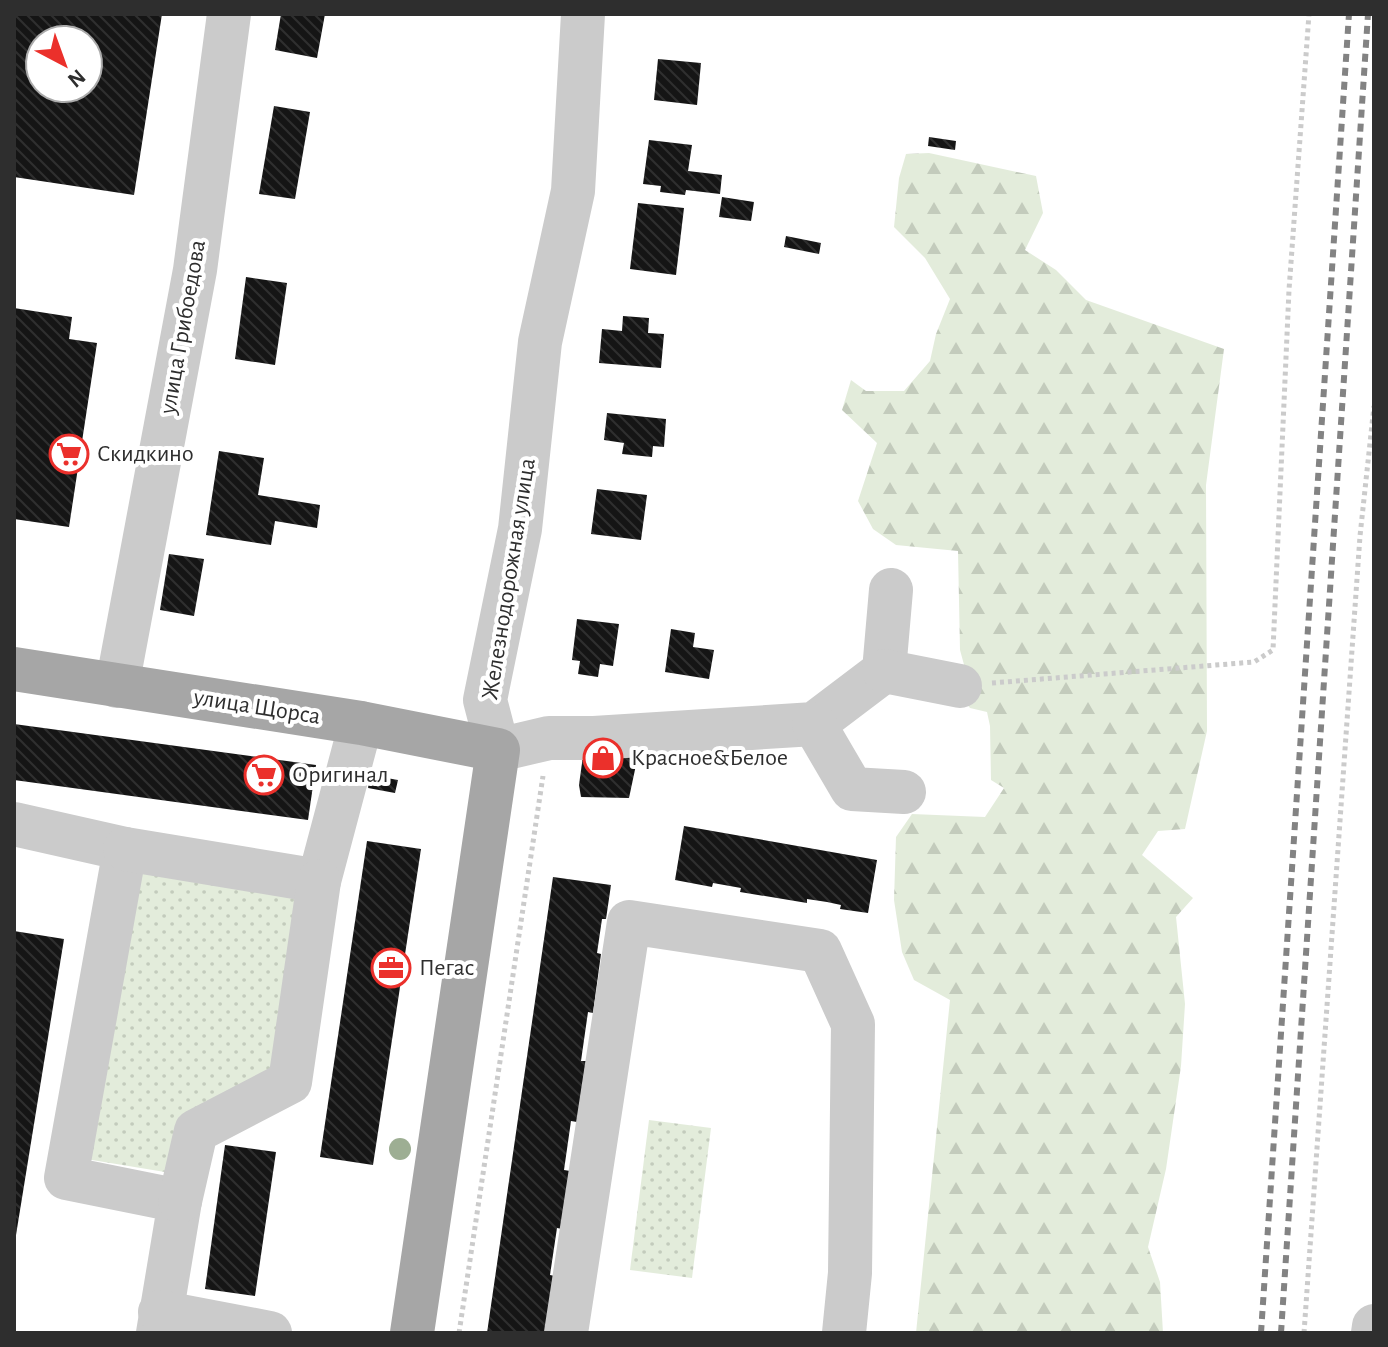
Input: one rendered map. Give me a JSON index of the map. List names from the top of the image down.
{
  "streets": {
    "main road": ["Железнодорожная улица", "улица Щорса"],
    "street": ["улица Грибоедова"]
  },
  "crossings": [
    ["улица Грибоедова", "улица Щорса"],
    ["Железнодорожная улица", "улица Щорса"]
  ],
  "places": {
    "supermarket": ["Скидкино", "Оригинал"],
    "shop": ["Красное&Белое"],
    "office": ["Пегас"]
  },
  "north": "bottom right"
}
